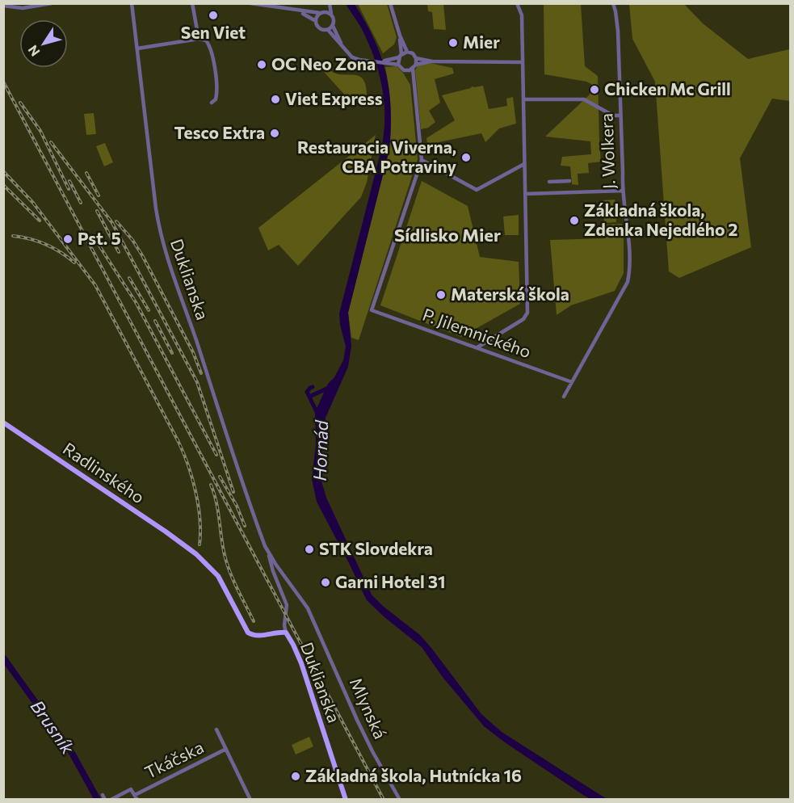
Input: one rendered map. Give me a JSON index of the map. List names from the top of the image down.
{
  "streets": {
    "main road": ["Duklianska", "Radlinského"],
    "street": [
      "J. Wolkera",
      "P. Jilemnického",
      "Mlynská",
      "Tkáčska"
    ]
  },
  "crossings": [
    ["J. Wolkera", "P. Jilemnického"],
    ["Duklianska", "Radlinského"],
    ["Duklianska", "Mlynská"]
  ],
  "districts": ["Sídlisko Mier"],
  "water": ["Hornád", "Brusník"],
  "places": [
    "Sen Viet",
    "Mier",
    "OC Neo Zona",
    "Chicken Mc Grill",
    "Viet Express",
    "Tesco Extra",
    "Restauracia Viverna, CBA Potraviny",
    "Základná škola, Zdenka Nejedlého 2",
    "Pst. 5",
    "Materská škola",
    "STK Slovdekra",
    "Garni Hotel 31",
    "Základná škola, Hutnícka 16"
  ],
  "north": "bottom left"
}
